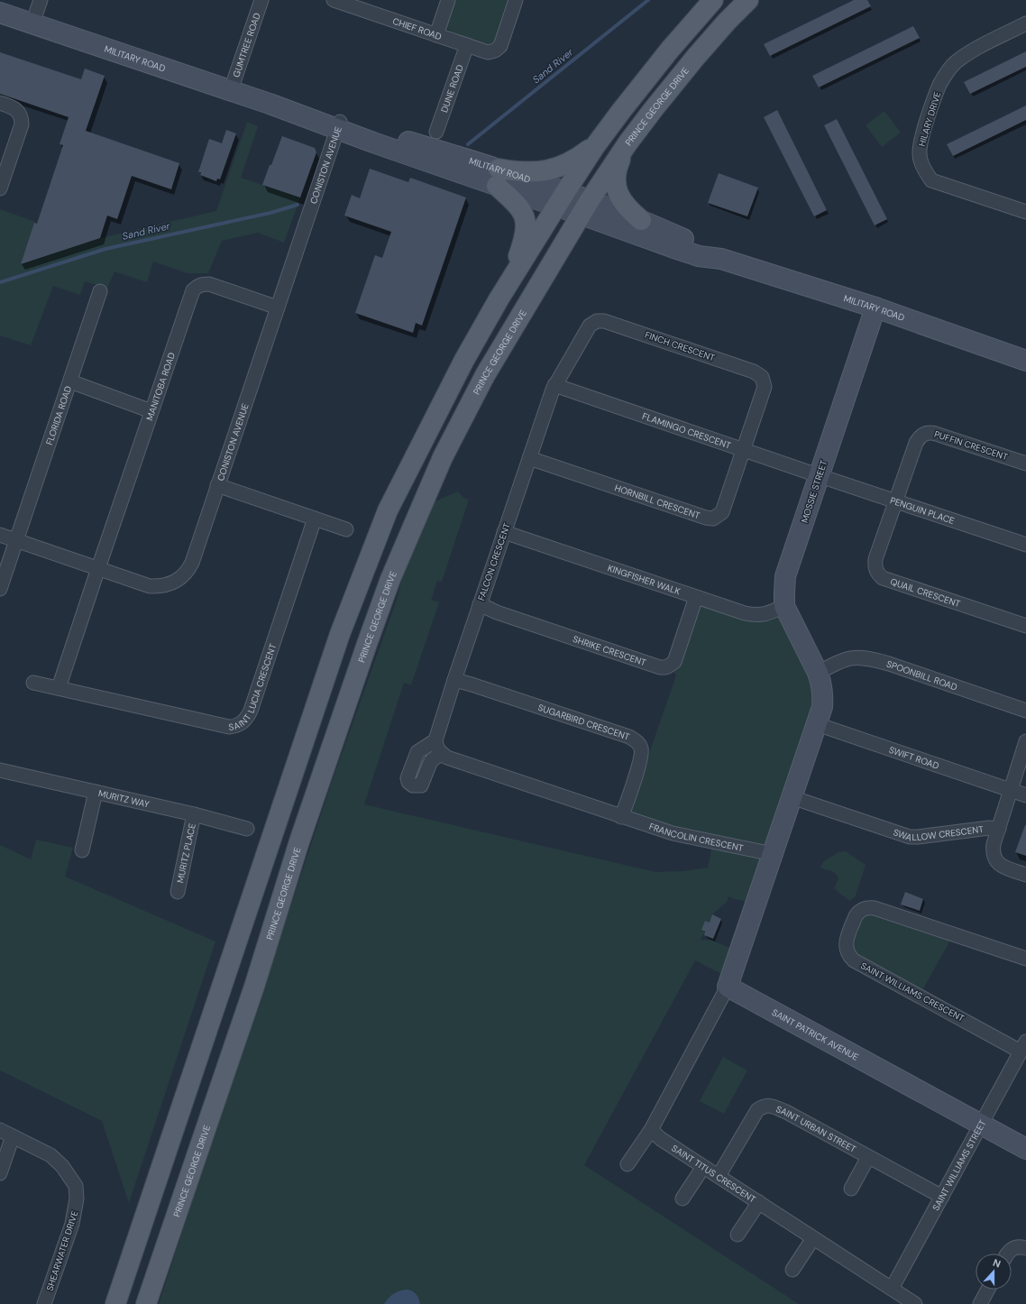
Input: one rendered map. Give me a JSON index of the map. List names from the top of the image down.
{
  "streets": {
    "main road": ["PRINCE GEORGE DRIVE"],
    "street": [
      "CHIEF ROAD",
      "GUMTREE ROAD",
      "MILITARY ROAD",
      "DUNE ROAD",
      "HILARY DRIVE",
      "CONISTON AVENUE",
      "FINCH CRESCENT",
      "MANITOBA ROAD",
      "FLORIDA ROAD",
      "FLAMINGO CRESCENT",
      "PUFFIN CRESCENT",
      "MOSSIE STREET",
      "HORNBILL CRESCENT",
      "PENGUIN PLACE",
      "FALCON CRESCENT",
      "KINGFISHER WALK",
      "QUAIL CRESCENT",
      "SHRIKE CRESCENT",
      "SPOONBILL ROAD",
      "SAINT LUCIA CRESCENT",
      "SUGARBIRD CRESCENT",
      "SWIFT ROAD",
      "MURITZ WAY",
      "SWALLOW CRESCENT",
      "FRANCOLIN CRESCENT",
      "MURITZ PLACE",
      "SAINT WILLIAMS CRESCENT",
      "SAINT PATRICK AVENUE",
      "SAINT URBAN STREET",
      "SAINT WILLIAMS STREET",
      "SAINT TITUS CRESCENT",
      "SHEARWATER DRIVE"
    ]
  },
  "crossings": [
    ["CHIEF ROAD", "DUNE ROAD"],
    ["GUMTREE ROAD", "MILITARY ROAD"],
    ["MILITARY ROAD", "PRINCE GEORGE DRIVE"],
    ["MILITARY ROAD", "CONISTON AVENUE"],
    ["MILITARY ROAD", "MOSSIE STREET"],
    ["CONISTON AVENUE", "MANITOBA ROAD"],
    ["CONISTON AVENUE", "FLORIDA ROAD"],
    ["FINCH CRESCENT", "FLAMINGO CRESCENT"],
    ["FINCH CRESCENT", "HORNBILL CRESCENT"],
    ["FINCH CRESCENT", "FALCON CRESCENT"],
    ["FLAMINGO CRESCENT", "MOSSIE STREET"],
    ["FLAMINGO CRESCENT", "HORNBILL CRESCENT"],
    ["FLAMINGO CRESCENT", "PENGUIN PLACE"],
    ["FLAMINGO CRESCENT", "FALCON CRESCENT"],
    ["PUFFIN CRESCENT", "PENGUIN PLACE"],
    ["PUFFIN CRESCENT", "QUAIL CRESCENT"],
    ["MOSSIE STREET", "PENGUIN PLACE"],
    ["MOSSIE STREET", "KINGFISHER WALK"],
    ["MOSSIE STREET", "SPOONBILL ROAD"],
    ["HORNBILL CRESCENT", "FALCON CRESCENT"],
    ["PENGUIN PLACE", "QUAIL CRESCENT"],
    ["FALCON CRESCENT", "KINGFISHER WALK"],
    ["FALCON CRESCENT", "SHRIKE CRESCENT"],
    ["FALCON CRESCENT", "SUGARBIRD CRESCENT"],
    ["KINGFISHER WALK", "SHRIKE CRESCENT"],
    ["SUGARBIRD CRESCENT", "FRANCOLIN CRESCENT"],
    ["MURITZ WAY", "MURITZ PLACE"],
    ["SAINT WILLIAMS CRESCENT", "SAINT WILLIAMS STREET"],
    ["SAINT PATRICK AVENUE", "SAINT WILLIAMS STREET"],
    ["SAINT URBAN STREET", "SAINT WILLIAMS STREET"],
    ["SAINT URBAN STREET", "SAINT TITUS CRESCENT"],
    ["SAINT WILLIAMS STREET", "SAINT TITUS CRESCENT"]
  ],
  "water": ["Sand River"],
  "north": "top"
}
